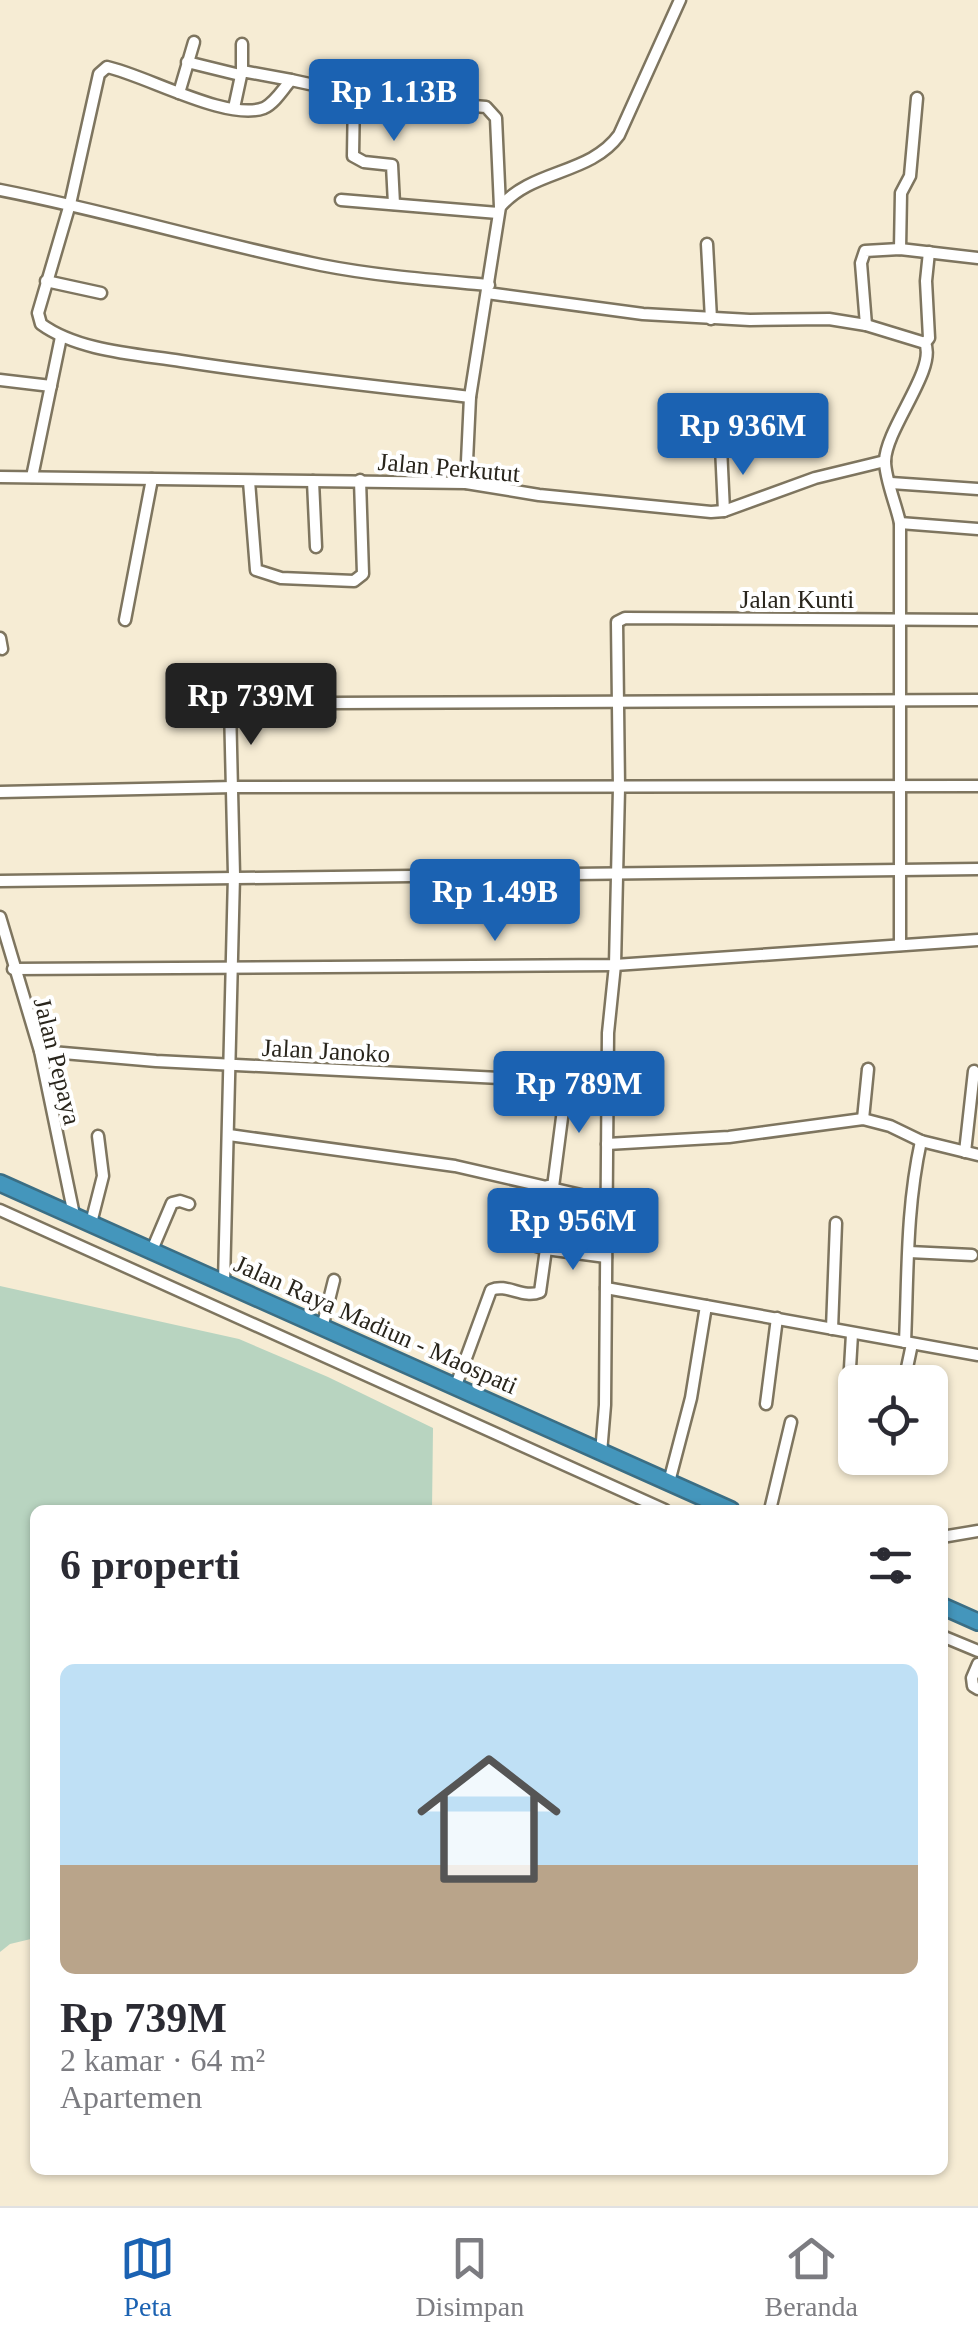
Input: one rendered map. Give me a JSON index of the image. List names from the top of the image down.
{
  "streets": {
    "highway": ["Jalan Raya Madiun - Maospati"],
    "street": [
      "Jalan Perkutut",
      "Jalan Kunti",
      "Jalan Janoko",
      "Jalan Pepaya"
    ]
  },
  "crossings": [
    ["Jalan Janoko", "Jalan Pepaya"],
    ["Jalan Pepaya", "Jalan Raya Madiun - Maospati"]
  ],
  "page": {
    "price": [
      "Rp 1.13B",
      "Rp 936M",
      "Rp 739M",
      "Rp 1.49B",
      "Rp 789M",
      "Rp 956M"
    ],
    "heading": "6 properti",
    "list": [
      {
        "name": "Rp 739M",
        "note": "2 kamar · 64 m² · Apartemen"
      }
    ],
    "tabs": ["Peta", "Disimpan", "Beranda"]
  }
}
